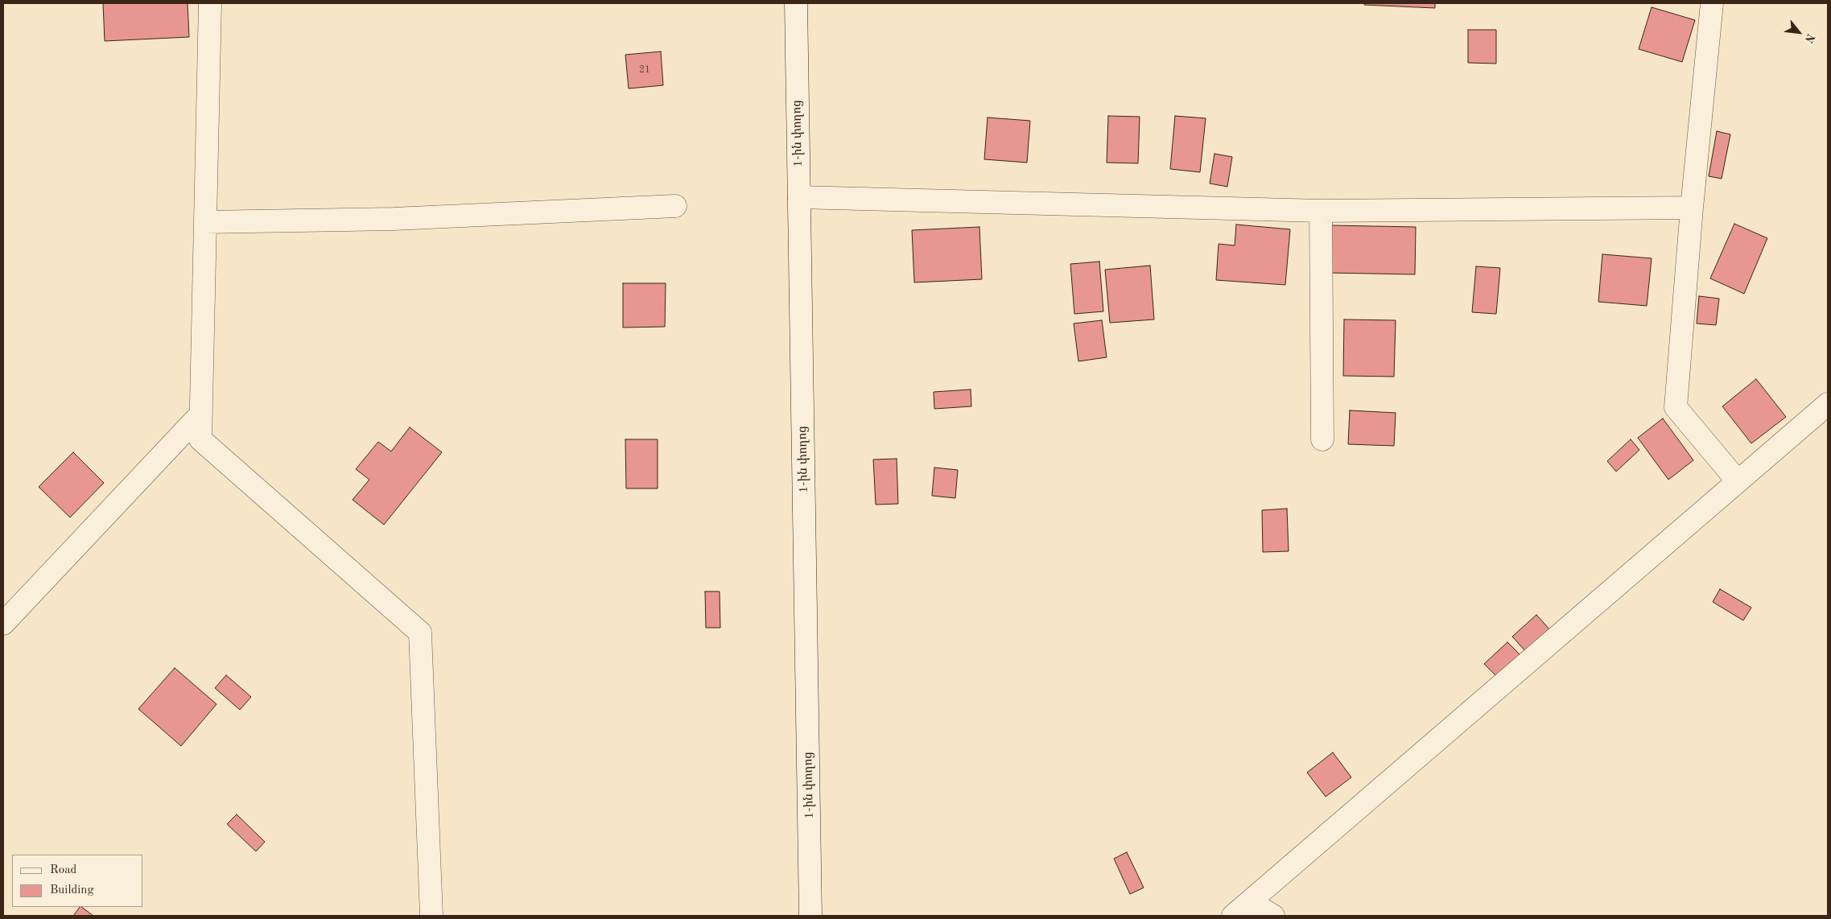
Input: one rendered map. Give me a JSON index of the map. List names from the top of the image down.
{
  "streets": {
    "street": ["1-ին փողոց"]
  },
  "house_numbers": ["21"],
  "legend": ["Road", "Building"],
  "north": "bottom right"
}
